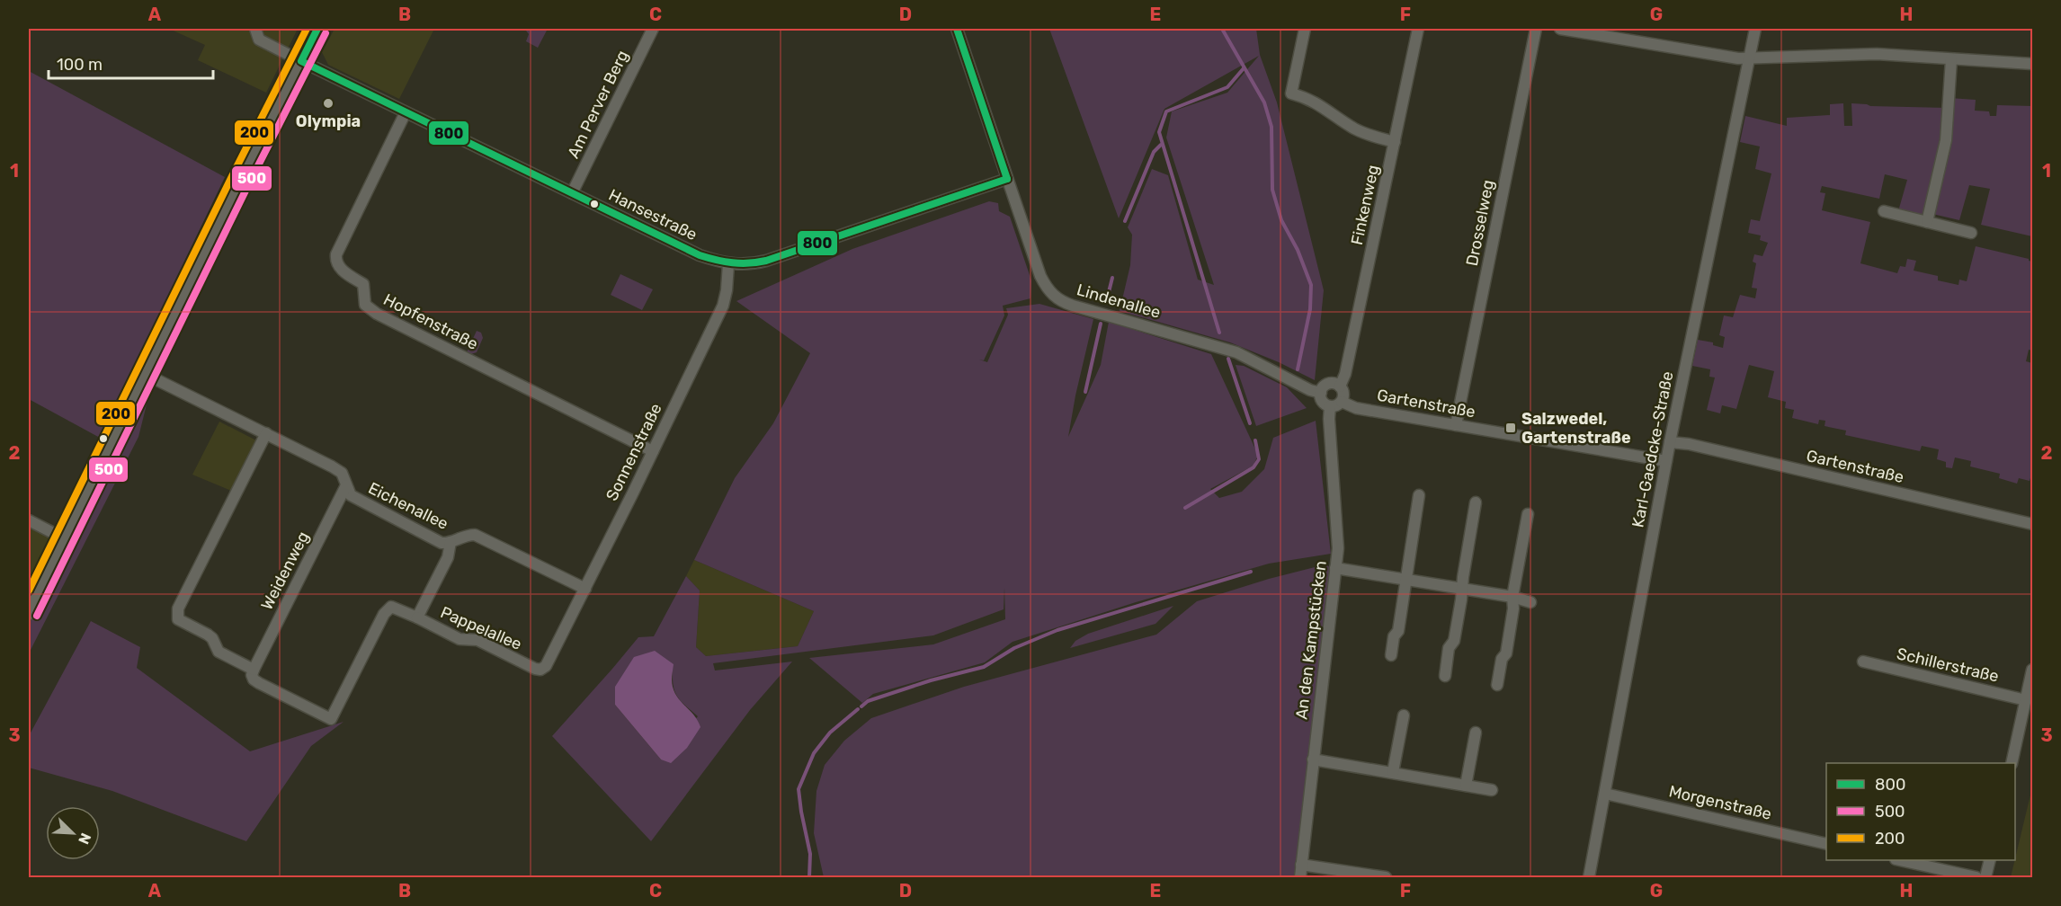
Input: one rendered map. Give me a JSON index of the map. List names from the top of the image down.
{
  "streets": {
    "street": [
      "Am Perver Berg",
      "Finkenweg",
      "Hansestraße",
      "Drosselweg",
      "Lindenallee",
      "Hopfenstraße",
      "Gartenstraße",
      "Karl-Gaedcke-Straße",
      "Sonnenstraße",
      "Eichenallee",
      "Weidenweg",
      "Pappelallee",
      "An den Kampstücken",
      "Schillerstraße",
      "Morgenstraße"
    ]
  },
  "crossings": [
    ["Am Perver Berg", "Hansestraße"],
    ["Finkenweg", "Lindenallee"],
    ["Finkenweg", "Gartenstraße"],
    ["Finkenweg", "An den Kampstücken"],
    ["Hansestraße", "Lindenallee"],
    ["Hansestraße", "Hopfenstraße"],
    ["Hansestraße", "Sonnenstraße"],
    ["Drosselweg", "Gartenstraße"],
    ["Lindenallee", "Gartenstraße"],
    ["Lindenallee", "An den Kampstücken"],
    ["Hopfenstraße", "Sonnenstraße"],
    ["Gartenstraße", "Karl-Gaedcke-Straße"],
    ["Gartenstraße", "An den Kampstücken"],
    ["Karl-Gaedcke-Straße", "Morgenstraße"],
    ["Sonnenstraße", "Eichenallee"],
    ["Sonnenstraße", "Pappelallee"],
    ["Eichenallee", "Weidenweg"],
    ["Eichenallee", "Pappelallee"],
    ["Weidenweg", "Pappelallee"]
  ],
  "places": {
    "other": ["Olympia"],
    "transit": ["Salzwedel, Gartenstraße"]
  },
  "lines": ["transit line 800", "transit line 200", "transit line 500"],
  "legend": ["800", "500", "200"],
  "scale_bar": "100 m",
  "north": "bottom right",
  "grid": {
    "columns": [
      "A",
      "B",
      "C",
      "D",
      "E",
      "F",
      "G",
      "H"
    ],
    "rows": ["1", "2", "3"]
  }
}
